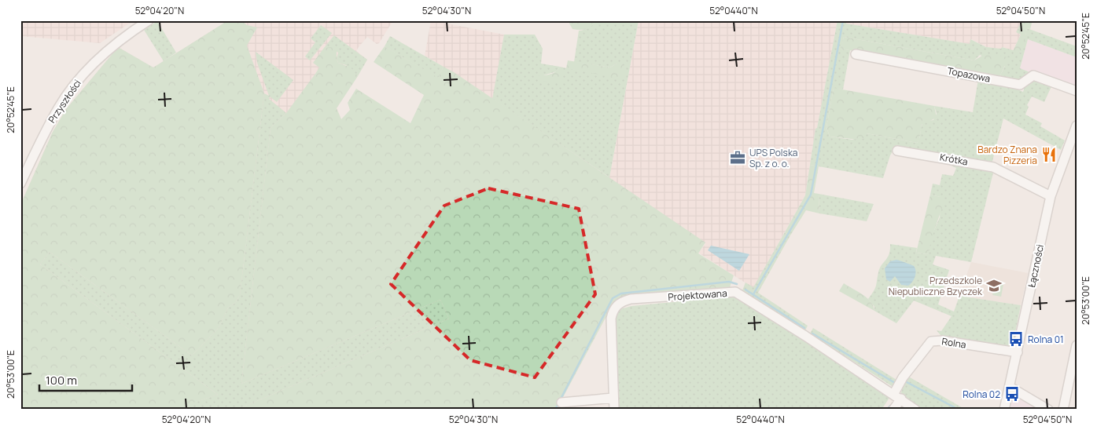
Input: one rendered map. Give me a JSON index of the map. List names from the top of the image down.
{
  "streets": {
    "street": [
      "Topazowa",
      "Przyszłości",
      "Krótka",
      "Łączności",
      "Projektowana",
      "Rolna"
    ]
  },
  "crossings": [
    ["Krótka", "Łączności"],
    ["Łączności", "Rolna"],
    ["Projektowana", "Rolna"]
  ],
  "places": {
    "restaurant": ["Bardzo Znana Pizzeria"],
    "office": ["UPS Polska Sp. z o. o."],
    "school or university": ["Przedszkole Niepubliczne Bzyczek"],
    "bus stop": ["Rolna 01", "Rolna 02"]
  },
  "scale_bar": "100 m",
  "coordinates": [
    "52°04'20\"N",
    "52°04'30\"N",
    "52°04'40\"N",
    "52°04'50\"N",
    "20°52'45\"E",
    "20°53'00\"E"
  ]
}
